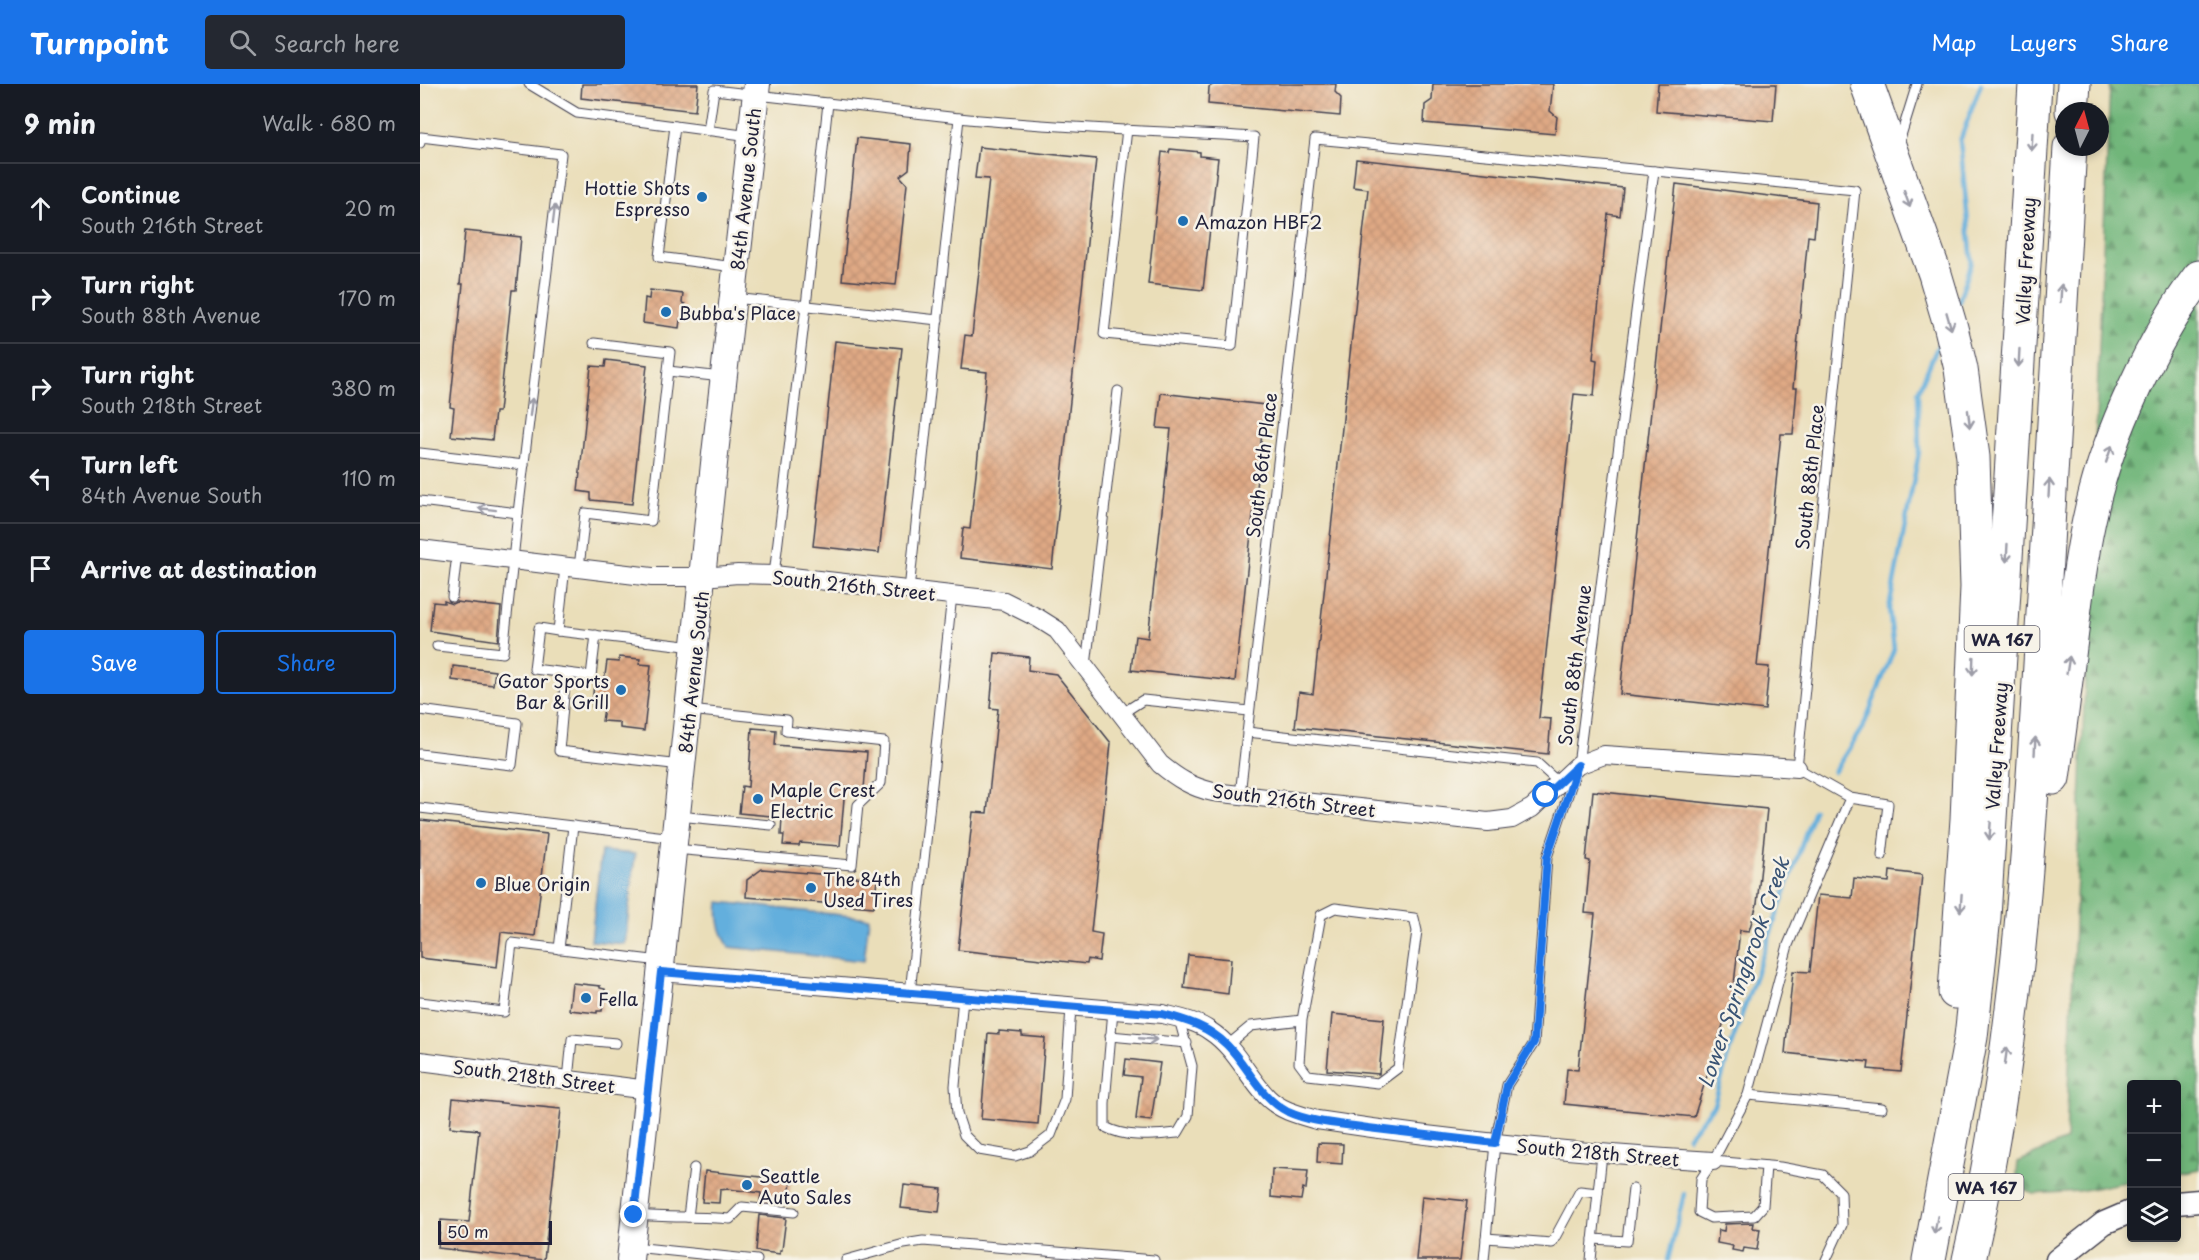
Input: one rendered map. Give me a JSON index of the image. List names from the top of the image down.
{
  "streets": {
    "highway": ["Valley Freeway", "WA 167"],
    "main road": ["84th Avenue South"],
    "street": ["South 216th Street", "South 218th Street"],
    "lane": ["South 86th Place", "South 88th Place", "South 88th Avenue"]
  },
  "crossings": [
    ["84th Avenue South", "South 216th Street"],
    ["84th Avenue South", "South 218th Street"],
    ["South 86th Place", "South 88th Place"],
    ["South 86th Place", "South 216th Street"],
    ["South 86th Place", "South 88th Avenue"],
    ["South 88th Place", "South 216th Street"],
    ["South 88th Place", "South 88th Avenue"],
    ["South 216th Street", "South 88th Avenue"],
    ["South 88th Avenue", "South 218th Street"]
  ],
  "water": ["Lower Springbrook Creek"],
  "places": [
    "Hottie Shots Espresso",
    "Amazon HBF2",
    "Bubba's Place",
    "Gator Sports Bar & Grill",
    "Maple Crest Electric",
    "Blue Origin",
    "The 84th Used Tires",
    "Fella",
    "Seattle Auto Sales"
  ],
  "scale_bar": "50 m",
  "north": "top",
  "page": {
    "header": "Turnpoint",
    "search": "Search here",
    "nav": ["Map", "Layers", "Share"],
    "heading": ["9 min", "Walk · 680 m"],
    "list": [
      ["Continue", "South 216th Street", "20 m"],
      ["Turn right", "South 88th Avenue", "170 m"],
      ["Turn right", "South 218th Street", "380 m"],
      ["Turn left", "84th Avenue South", "110 m"],
      "Arrive at destination"
    ],
    "buttons": ["Save", "Share"],
    "map_buttons": ["+", "−"],
    "scale": "50 m"
  }
}
